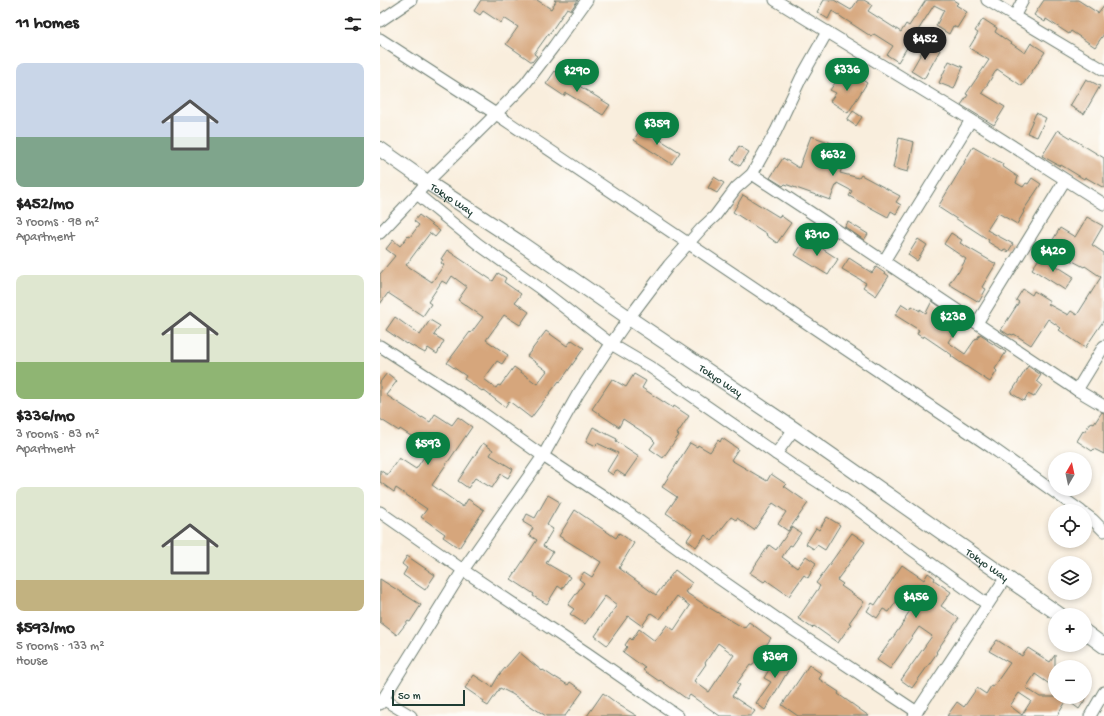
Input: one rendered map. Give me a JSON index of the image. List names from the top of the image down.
{
  "streets": {
    "main road": ["Tokyo Way"]
  },
  "scale_bar": "50 m",
  "north": "top",
  "page": {
    "heading": "11 homes",
    "price": [
      "$452",
      "$336",
      "$290",
      "$359",
      "$632",
      "$310",
      "$420",
      "$238",
      "$593",
      "$456",
      "$369"
    ],
    "list": [
      {
        "name": "$452/mo",
        "note": "3 rooms · 98 m² · Apartment"
      },
      {
        "name": "$336/mo",
        "note": "3 rooms · 83 m² · Apartment"
      },
      {
        "name": "$593/mo",
        "note": "5 rooms · 133 m² · House"
      }
    ],
    "map_buttons": ["+", "−"],
    "scale": "50 m"
  }
}
